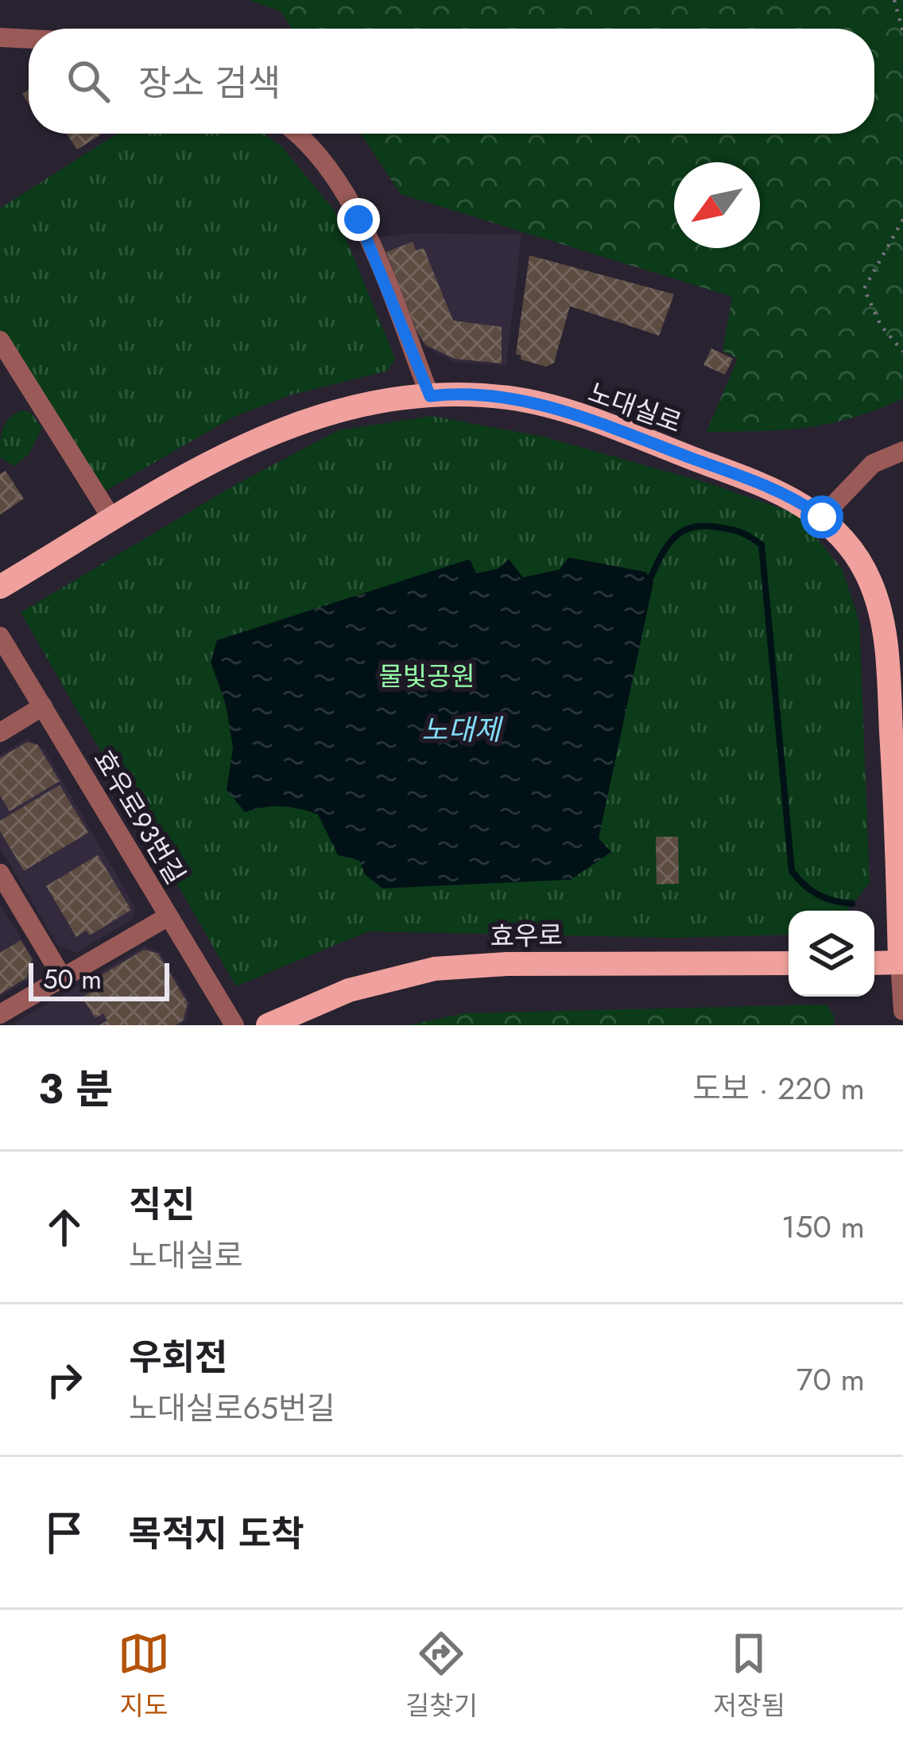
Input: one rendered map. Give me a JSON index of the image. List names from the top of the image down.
{
  "streets": {
    "main road": ["노대실로", "효우로"],
    "street": ["효우로93번길"]
  },
  "water": ["노대제"],
  "parks": ["물빛공원"],
  "scale_bar": "50 m",
  "north": "bottom left",
  "page": {
    "search": "장소 검색",
    "scale": "50 m",
    "heading": ["3 분", "도보 · 220 m"],
    "list": [
      ["직진", "노대실로", "150 m"],
      ["우회전", "노대실로65번길", "70 m"],
      "목적지 도착"
    ],
    "nav": ["지도", "길찾기", "저장됨"]
  }
}
